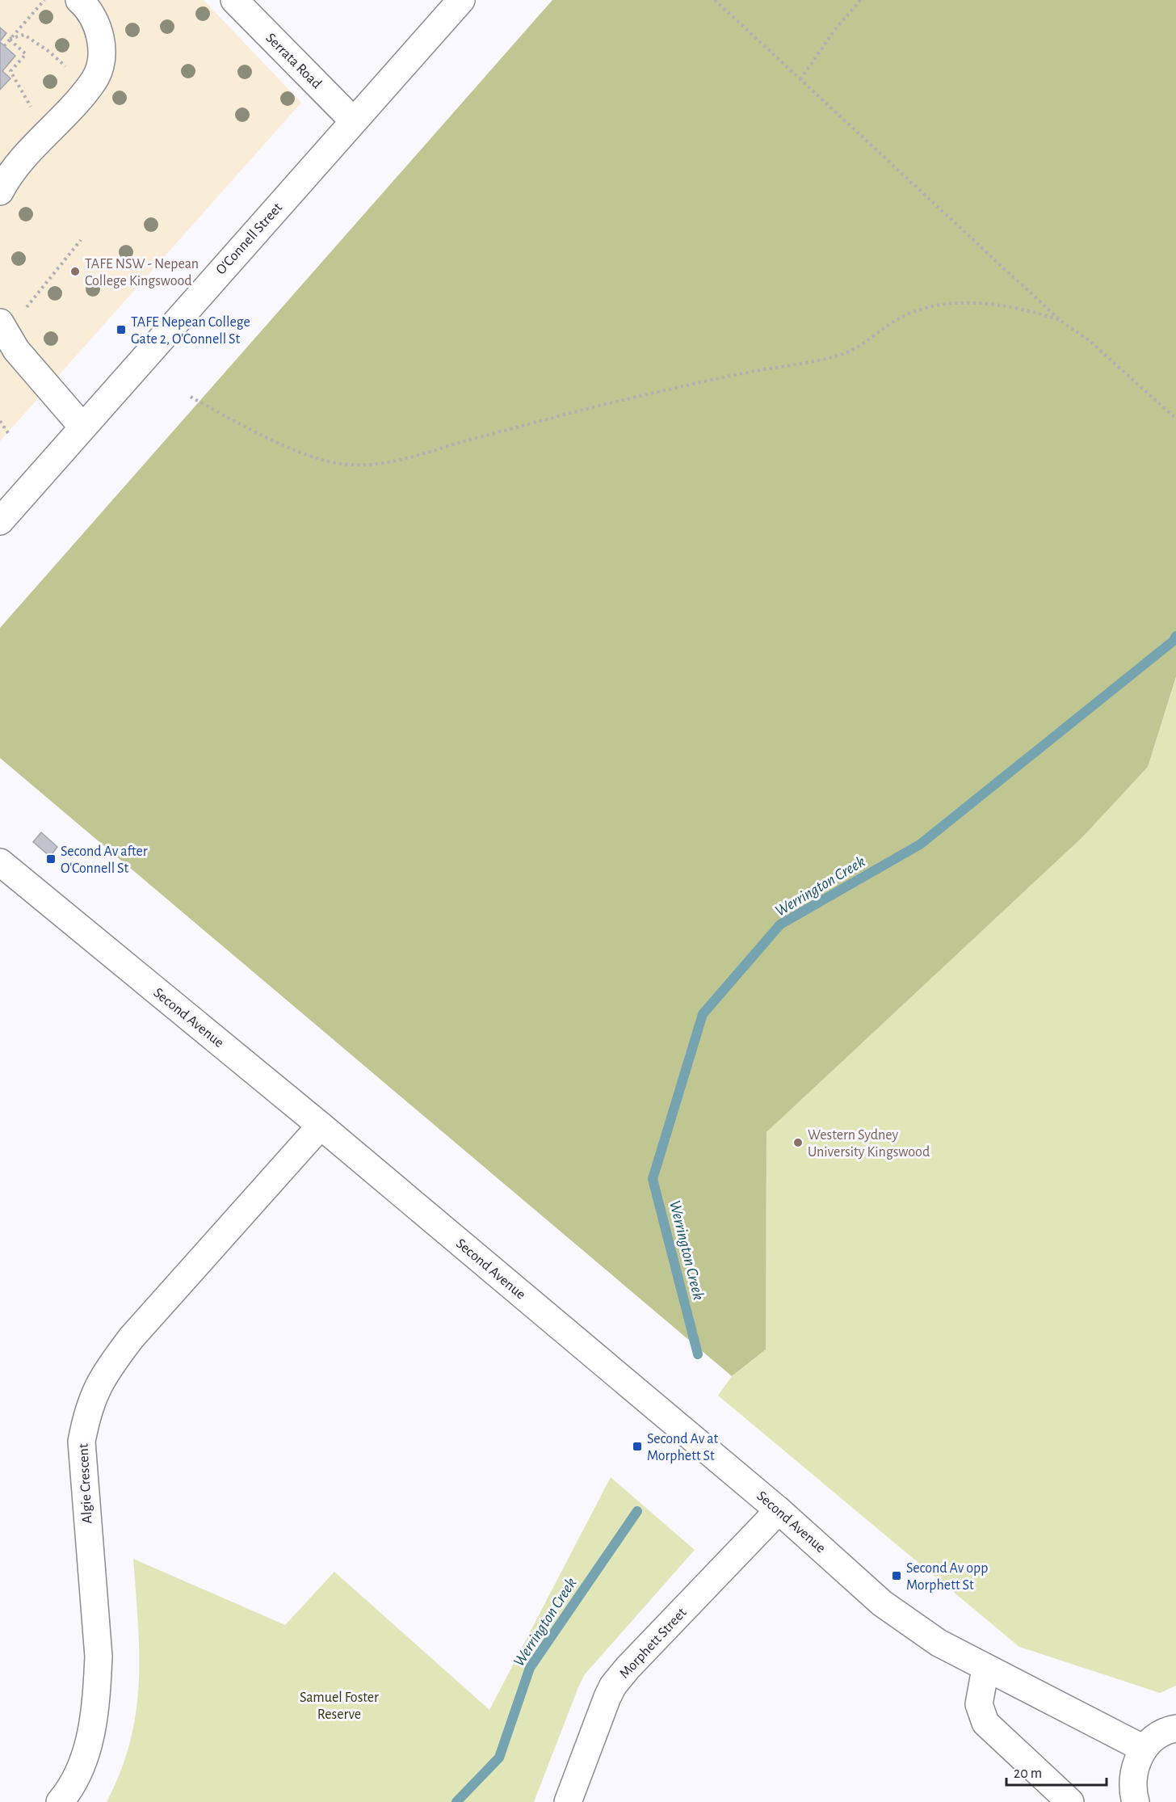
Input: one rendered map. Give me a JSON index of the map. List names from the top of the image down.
{
  "streets": {
    "street": [
      "Serrata Road",
      "O'Connell Street",
      "Second Avenue",
      "Algie Crescent",
      "Morphett Street"
    ]
  },
  "crossings": [
    ["Serrata Road", "O'Connell Street"],
    ["Second Avenue", "Algie Crescent"],
    ["Second Avenue", "Morphett Street"]
  ],
  "water": ["Werrington Creek"],
  "parks": ["Samuel Foster Reserve"],
  "places": {
    "other": ["TAFE NSW - Nepean College Kingswood", "Western Sydney University Kingswood"],
    "transit": [
      "TAFE Nepean College Gate 2, O'Connell St",
      "Second Av after O'Connell St",
      "Second Av at Morphett St",
      "Second Av opp Morphett St"
    ]
  },
  "scale_bar": "20 m"
}
